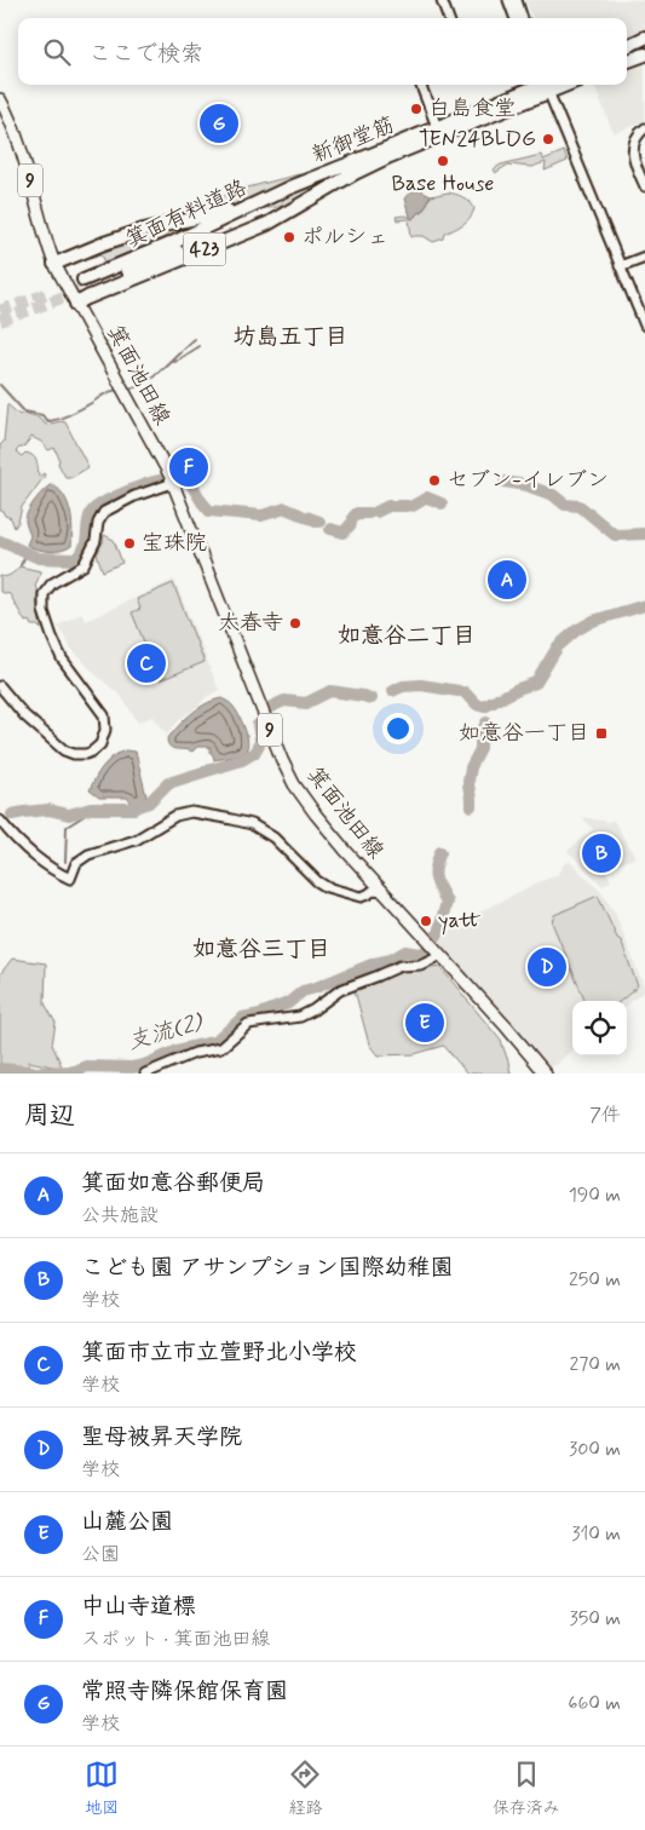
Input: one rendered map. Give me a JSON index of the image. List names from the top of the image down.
{
  "streets": {
    "highway": ["新御堂筋", "箕面有料道路", "423"],
    "main road": ["9", "箕面池田線"]
  },
  "crossings": [
    ["新御堂筋", "箕面有料道路"],
    ["新御堂筋", "423"],
    ["箕面有料道路", "423"],
    ["423", "箕面池田線"]
  ],
  "districts": ["坊島五丁目", "如意谷二丁目", "如意谷三丁目"],
  "water": ["支流(2)"],
  "places": {
    "other": [
      "白島食堂",
      "TEN24BLDG",
      "Base House",
      "ポルシェ",
      "セブン-イレブン",
      "宝珠院",
      "太春寺",
      "yatt"
    ],
    "transit": ["如意谷一丁目"]
  },
  "page": {
    "search": "ここで検索",
    "pins": [
      "G",
      "F",
      "A",
      "C",
      "B",
      "D",
      "E"
    ],
    "heading": ["周辺", "7件"],
    "list": [
      {
        "mark": "A",
        "name": "箕面如意谷郵便局",
        "note": "公共施設",
        "value": "190 m"
      },
      {
        "mark": "B",
        "name": "こども園 アサンプション国際幼稚園",
        "note": "学校",
        "value": "250 m"
      },
      {
        "mark": "C",
        "name": "箕面市立市立萱野北小学校",
        "note": "学校",
        "value": "270 m"
      },
      {
        "mark": "D",
        "name": "聖母被昇天学院",
        "note": "学校",
        "value": "300 m"
      },
      {
        "mark": "E",
        "name": "山麓公園",
        "note": "公園",
        "value": "310 m"
      },
      {
        "mark": "F",
        "name": "中山寺道標",
        "note": "スポット · 箕面池田線",
        "value": "350 m"
      },
      {
        "mark": "G",
        "name": "常照寺隣保館保育園",
        "note": "学校",
        "value": "660 m"
      }
    ],
    "nav": ["地図", "経路", "保存済み"]
  }
}
